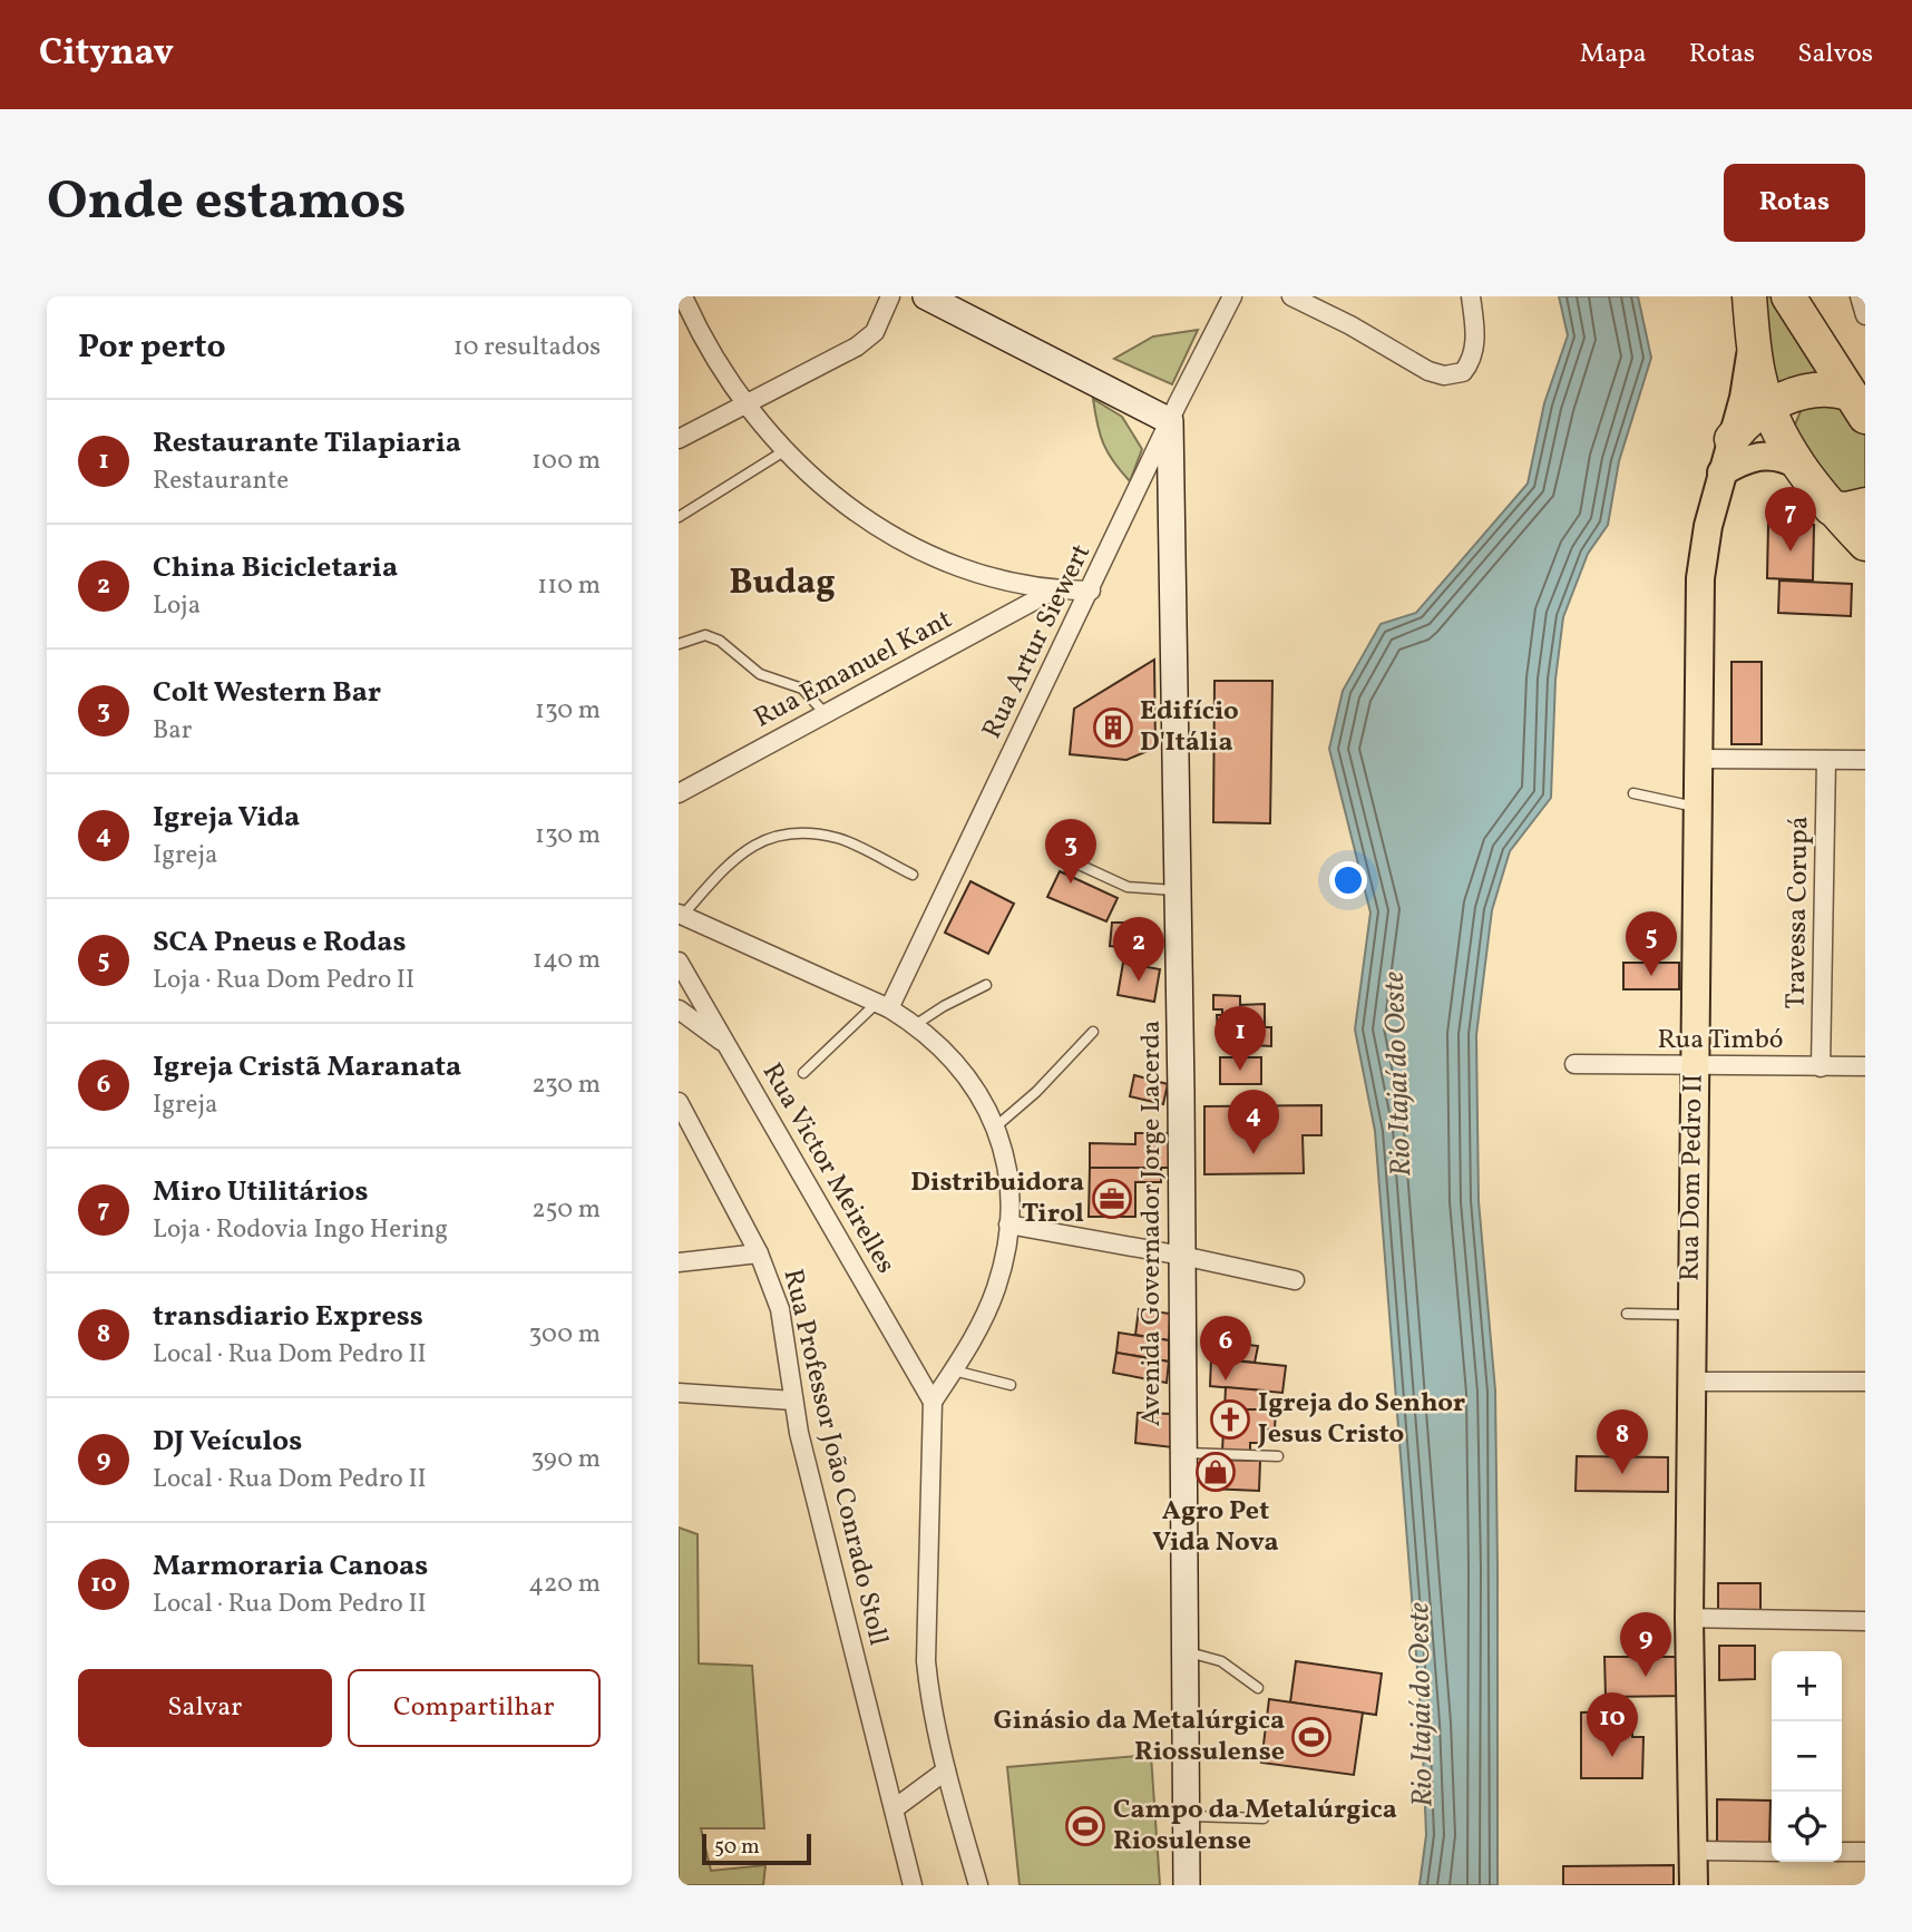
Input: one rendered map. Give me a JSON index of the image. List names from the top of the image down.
{
  "streets": {
    "main road": ["Rua Dom Pedro II", "Avenida Governador Jorge Lacerda"],
    "street": [
      "Rua Artur Siewert",
      "Rua Emanuel Kant",
      "Travessa Corupá",
      "Rua Timbó",
      "Rua Victor Meirelles",
      "Rua Professor João Conrado Stoll"
    ]
  },
  "crossings": [
    ["Rua Artur Siewert", "Avenida Governador Jorge Lacerda"],
    ["Travessa Corupá", "Rua Timbó"],
    ["Rua Timbó", "Rua Dom Pedro II"]
  ],
  "districts": ["Budag"],
  "water": ["Rio Itajaí do Oeste"],
  "places": {
    "building": ["Edifício D'Itália"],
    "office": ["Distribuidora Tirol"],
    "church": ["Igreja do Senhor Jesus Cristo"],
    "shop": ["Agro Pet Vida Nova"],
    "sports": ["Ginásio da Metalúrgica Riossulense", "Campo da Metalúrgica Riosulense"]
  },
  "scale_bar": "50 m",
  "page": {
    "header": "Citynav",
    "nav": ["Mapa", "Rotas", "Salvos"],
    "buttons": [
      "Rotas",
      ["Salvar", "Compartilhar"]
    ],
    "title": "Onde estamos",
    "heading": ["Por perto", "10 resultados"],
    "list": [
      {
        "mark": "1",
        "name": "Restaurante Tilapiaria",
        "note": "Restaurante",
        "value": "100 m"
      },
      {
        "mark": "2",
        "name": "China Bicicletaria",
        "note": "Loja",
        "value": "110 m"
      },
      {
        "mark": "3",
        "name": "Colt Western Bar",
        "note": "Bar",
        "value": "130 m"
      },
      {
        "mark": "4",
        "name": "Igreja Vida",
        "note": "Igreja",
        "value": "130 m"
      },
      {
        "mark": "5",
        "name": "SCA Pneus e Rodas",
        "note": "Loja · Rua Dom Pedro II",
        "value": "140 m"
      },
      {
        "mark": "6",
        "name": "Igreja Cristã Maranata",
        "note": "Igreja",
        "value": "230 m"
      },
      {
        "mark": "7",
        "name": "Miro Utilitários",
        "note": "Loja · Rodovia Ingo Hering",
        "value": "250 m"
      },
      {
        "mark": "8",
        "name": "transdiario Express",
        "note": "Local · Rua Dom Pedro II",
        "value": "300 m"
      },
      {
        "mark": "9",
        "name": "DJ Veículos",
        "note": "Local · Rua Dom Pedro II",
        "value": "390 m"
      },
      {
        "mark": "10",
        "name": "Marmoraria Canoas",
        "note": "Local · Rua Dom Pedro II",
        "value": "420 m"
      }
    ],
    "pins": [
      "7",
      "3",
      "5",
      "2",
      "1",
      "4",
      "6",
      "8",
      "9",
      "10"
    ],
    "map_buttons": ["+", "−"],
    "scale": "50 m"
  }
}
